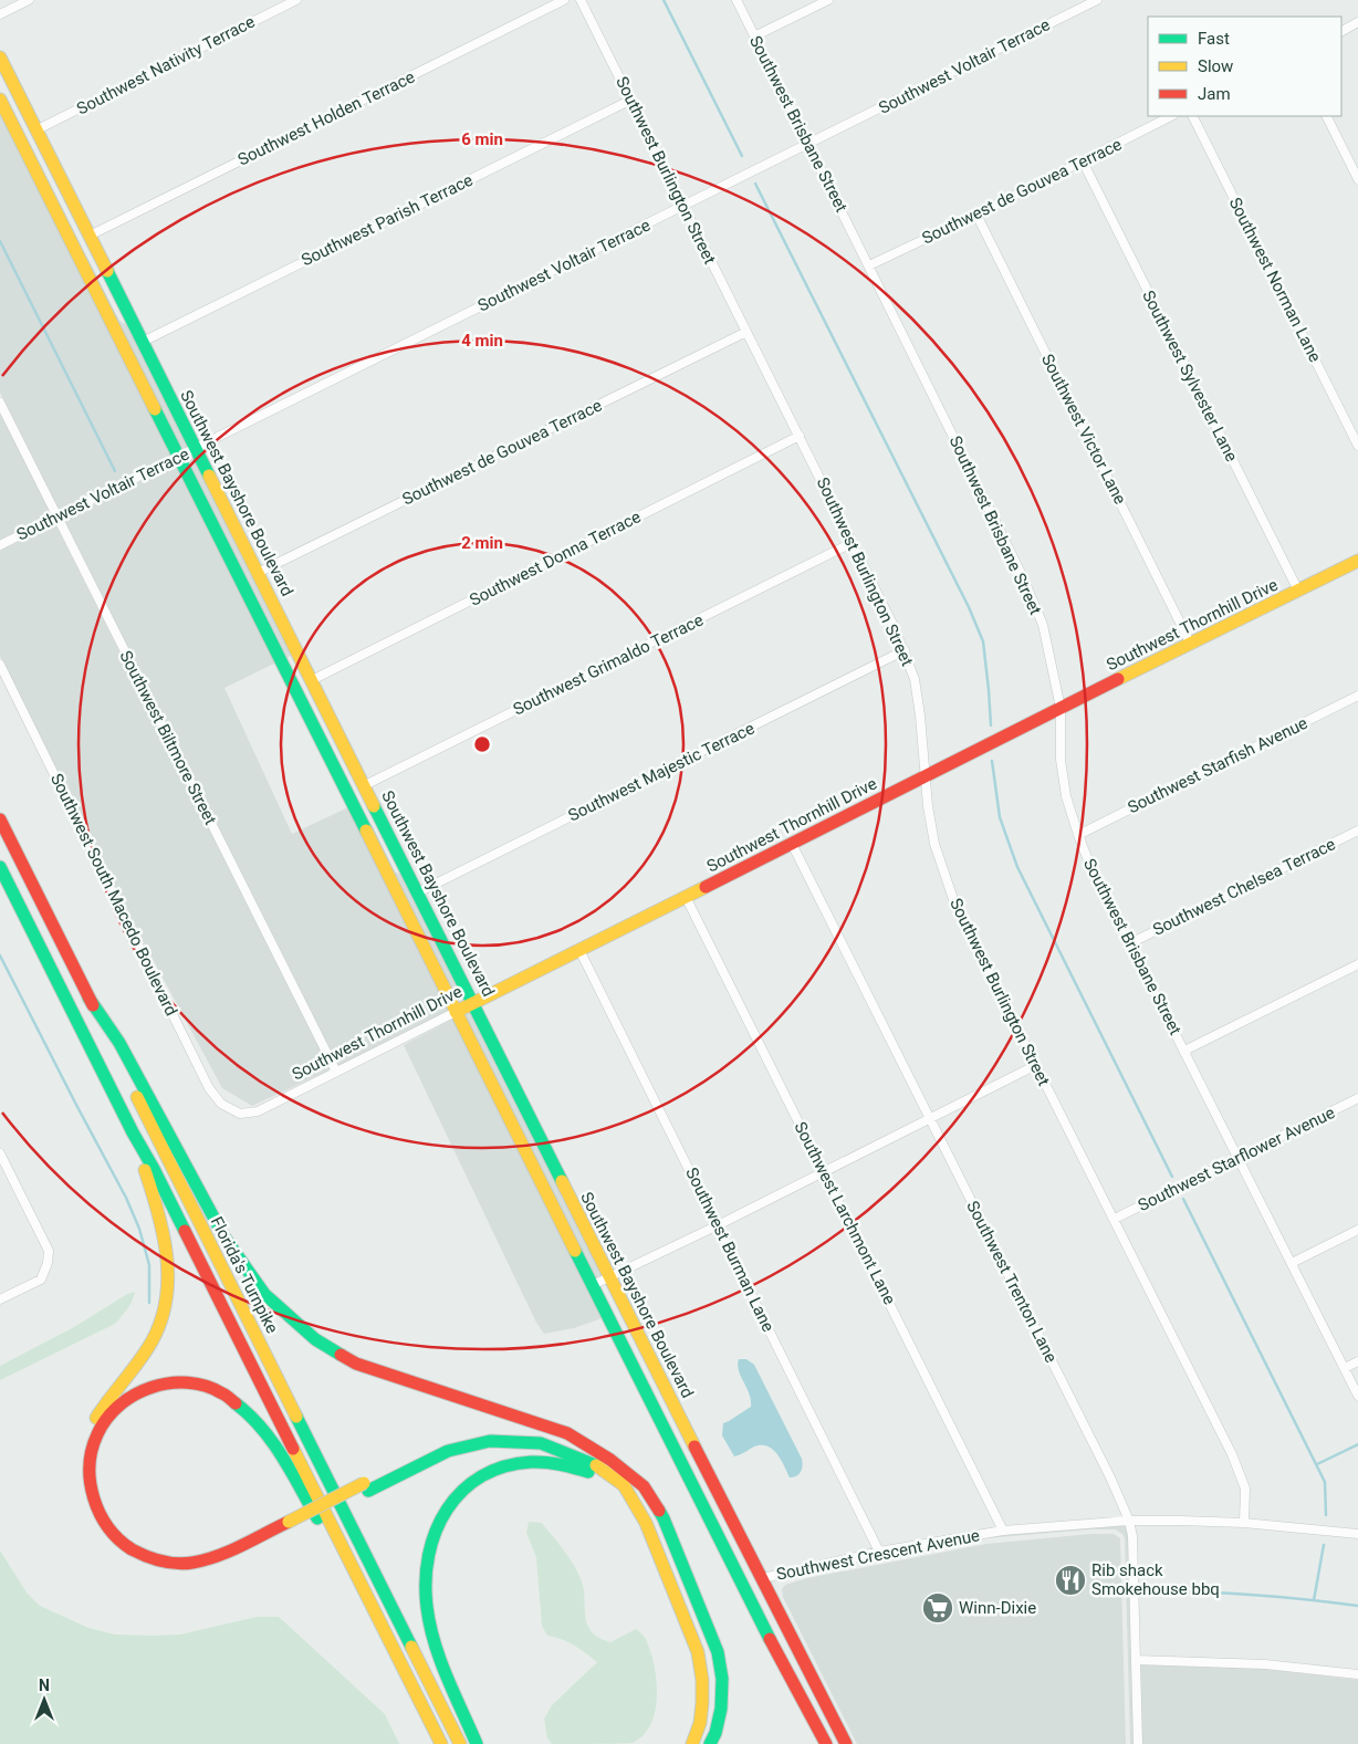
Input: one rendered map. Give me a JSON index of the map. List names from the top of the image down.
{
  "streets": {
    "main road": ["Southwest Bayshore Boulevard", "Southwest Thornhill Drive", "Florida's Turnpike"],
    "street": [
      "Southwest Nativity Terrace",
      "Southwest Voltair Terrace",
      "Southwest Holden Terrace",
      "Southwest Brisbane Street",
      "Southwest Burlington Street",
      "Southwest de Gouvea Terrace",
      "Southwest Parish Terrace",
      "Southwest Norman Lane",
      "Southwest Sylvester Lane",
      "Southwest Victor Lane",
      "Southwest Donna Terrace",
      "Southwest Grimaldo Terrace",
      "Southwest Biltmore Street",
      "Southwest Starfish Avenue",
      "Southwest Majestic Terrace",
      "Southwest Chelsea Terrace",
      "Southwest South Macedo Boulevard",
      "Southwest Starflower Avenue",
      "Southwest Larchmont Lane",
      "Southwest Burman Lane",
      "Southwest Trenton Lane",
      "Southwest Crescent Avenue"
    ]
  },
  "crossings": [
    ["Southwest Nativity Terrace", "Southwest Bayshore Boulevard"],
    ["Southwest Voltair Terrace", "Southwest Brisbane Street"],
    ["Southwest Voltair Terrace", "Southwest Burlington Street"],
    ["Southwest Voltair Terrace", "Southwest Bayshore Boulevard"],
    ["Southwest Voltair Terrace", "Southwest Biltmore Street"],
    ["Southwest Holden Terrace", "Southwest Bayshore Boulevard"],
    ["Southwest Brisbane Street", "Southwest de Gouvea Terrace"],
    ["Southwest Brisbane Street", "Southwest Thornhill Drive"],
    ["Southwest Brisbane Street", "Southwest Starfish Avenue"],
    ["Southwest Brisbane Street", "Southwest Chelsea Terrace"],
    ["Southwest Brisbane Street", "Southwest Starflower Avenue"],
    ["Southwest Burlington Street", "Southwest de Gouvea Terrace"],
    ["Southwest Burlington Street", "Southwest Parish Terrace"],
    ["Southwest Burlington Street", "Southwest Donna Terrace"],
    ["Southwest Burlington Street", "Southwest Thornhill Drive"],
    ["Southwest Burlington Street", "Southwest Grimaldo Terrace"],
    ["Southwest Burlington Street", "Southwest Majestic Terrace"],
    ["Southwest Burlington Street", "Southwest Starflower Avenue"],
    ["Southwest Burlington Street", "Southwest Crescent Avenue"],
    ["Southwest de Gouvea Terrace", "Southwest Sylvester Lane"],
    ["Southwest de Gouvea Terrace", "Southwest Victor Lane"],
    ["Southwest de Gouvea Terrace", "Southwest Bayshore Boulevard"],
    ["Southwest Parish Terrace", "Southwest Bayshore Boulevard"],
    ["Southwest Sylvester Lane", "Southwest Thornhill Drive"],
    ["Southwest Victor Lane", "Southwest Thornhill Drive"],
    ["Southwest Bayshore Boulevard", "Southwest Donna Terrace"],
    ["Southwest Bayshore Boulevard", "Southwest Thornhill Drive"],
    ["Southwest Bayshore Boulevard", "Southwest Grimaldo Terrace"],
    ["Southwest Bayshore Boulevard", "Southwest Majestic Terrace"],
    ["Southwest Bayshore Boulevard", "Southwest Crescent Avenue"],
    ["Southwest Thornhill Drive", "Southwest Biltmore Street"],
    ["Southwest Thornhill Drive", "Southwest South Macedo Boulevard"],
    ["Southwest Thornhill Drive", "Southwest Larchmont Lane"],
    ["Southwest Thornhill Drive", "Southwest Burman Lane"],
    ["Southwest Thornhill Drive", "Southwest Trenton Lane"],
    ["Southwest Larchmont Lane", "Southwest Crescent Avenue"],
    ["Southwest Burman Lane", "Southwest Crescent Avenue"],
    ["Southwest Trenton Lane", "Southwest Crescent Avenue"]
  ],
  "places": {
    "restaurant": ["Rib shack Smokehouse bbq"],
    "supermarket": ["Winn-Dixie"]
  },
  "legend": ["Fast", "Slow", "Jam"],
  "north": "top",
  "rings": ["6 min", "4 min", "2 min"]
}
